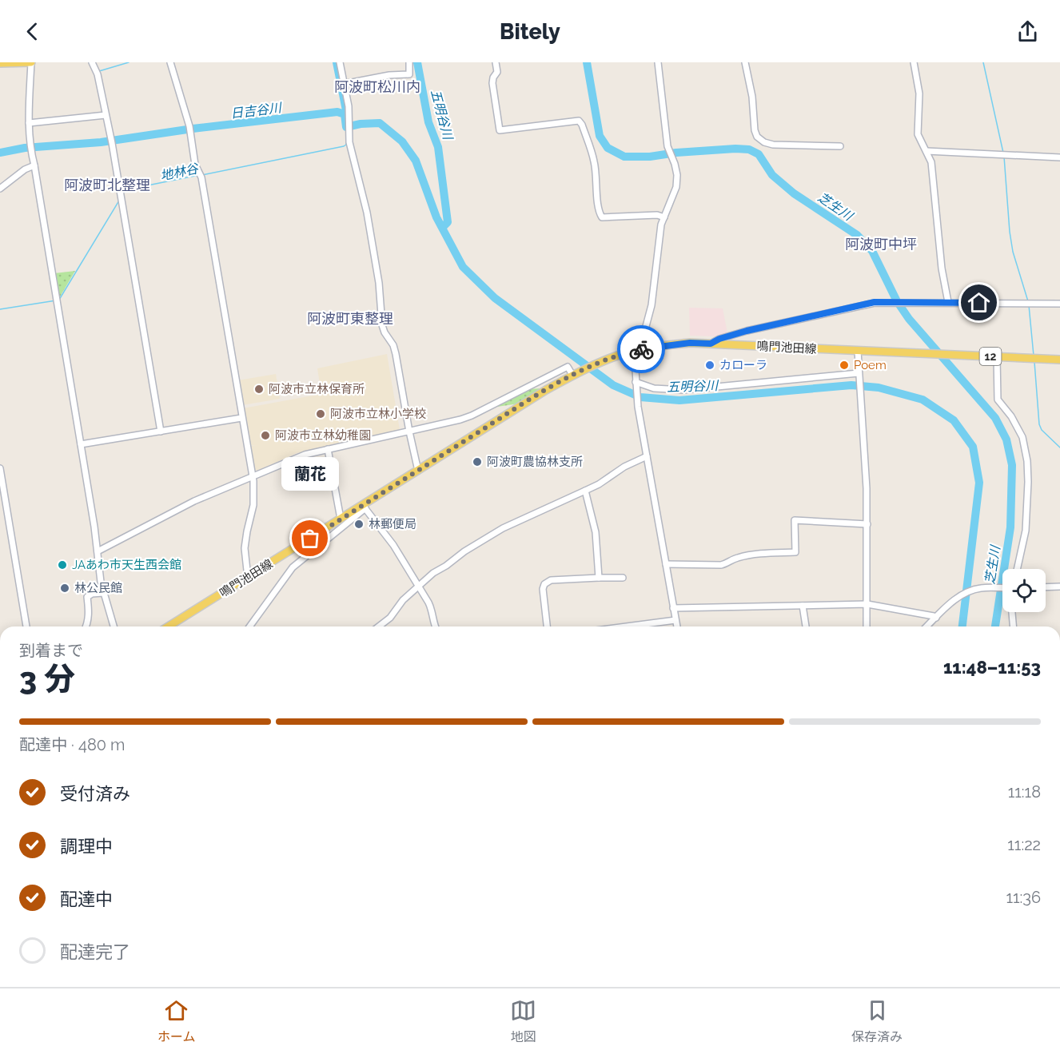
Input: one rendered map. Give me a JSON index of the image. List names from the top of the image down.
{
  "streets": {
    "main road": ["鳴門池田線", "12"]
  },
  "districts": [
    "阿波町松川内",
    "阿波町北整理",
    "阿波町中坪",
    "阿波町東整理"
  ],
  "water": [
    "日吉谷川",
    "五明谷川",
    "地林谷",
    "芝生川"
  ],
  "places": [
    "カローラ",
    "Poem",
    "阿波市立林保育所",
    "阿波市立林小学校",
    "阿波市立林幼稚園",
    "阿波町農協林支所",
    "林郵便局",
    "蘭花",
    "JAあわ市天生西会館",
    "林公民館"
  ],
  "page": {
    "header": "Bitely",
    "bubble": "蘭花",
    "heading": ["3 分", "到着まで", "11:48–11:53"],
    "bar": "配達中 · 480 m",
    "list": [
      ["受付済み", "11:18"],
      ["調理中", "11:22"],
      ["配達中", "11:36"],
      "配達完了"
    ],
    "tabs": ["ホーム", "地図", "保存済み"]
  }
}
